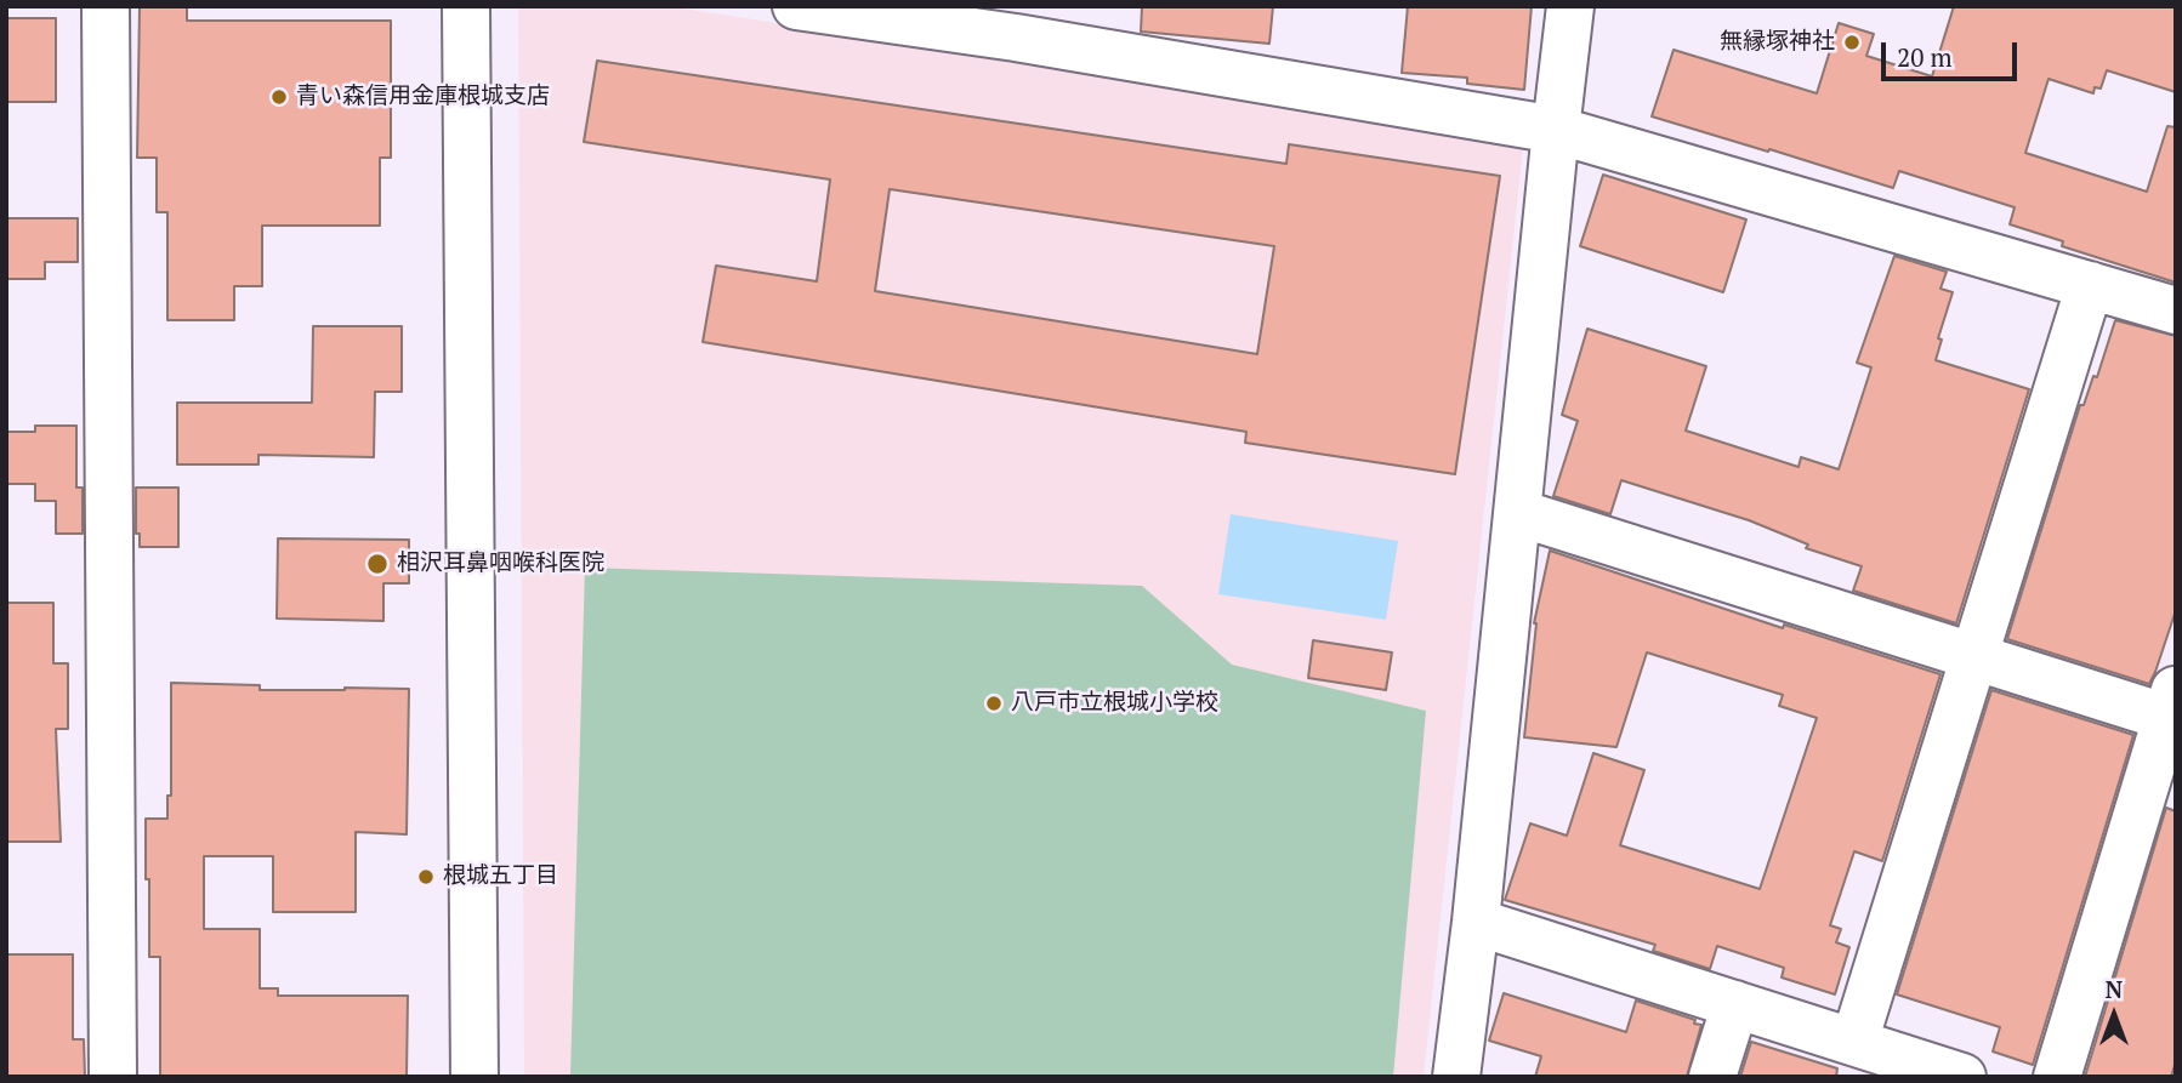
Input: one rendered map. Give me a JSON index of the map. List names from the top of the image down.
{
  "places": [
    "無縁塚神社",
    "青い森信用金庫根城支店",
    "相沢耳鼻咽喉科医院",
    "八戸市立根城小学校",
    "根城五丁目"
  ],
  "scale_bar": "20 m",
  "north": "top"
}
